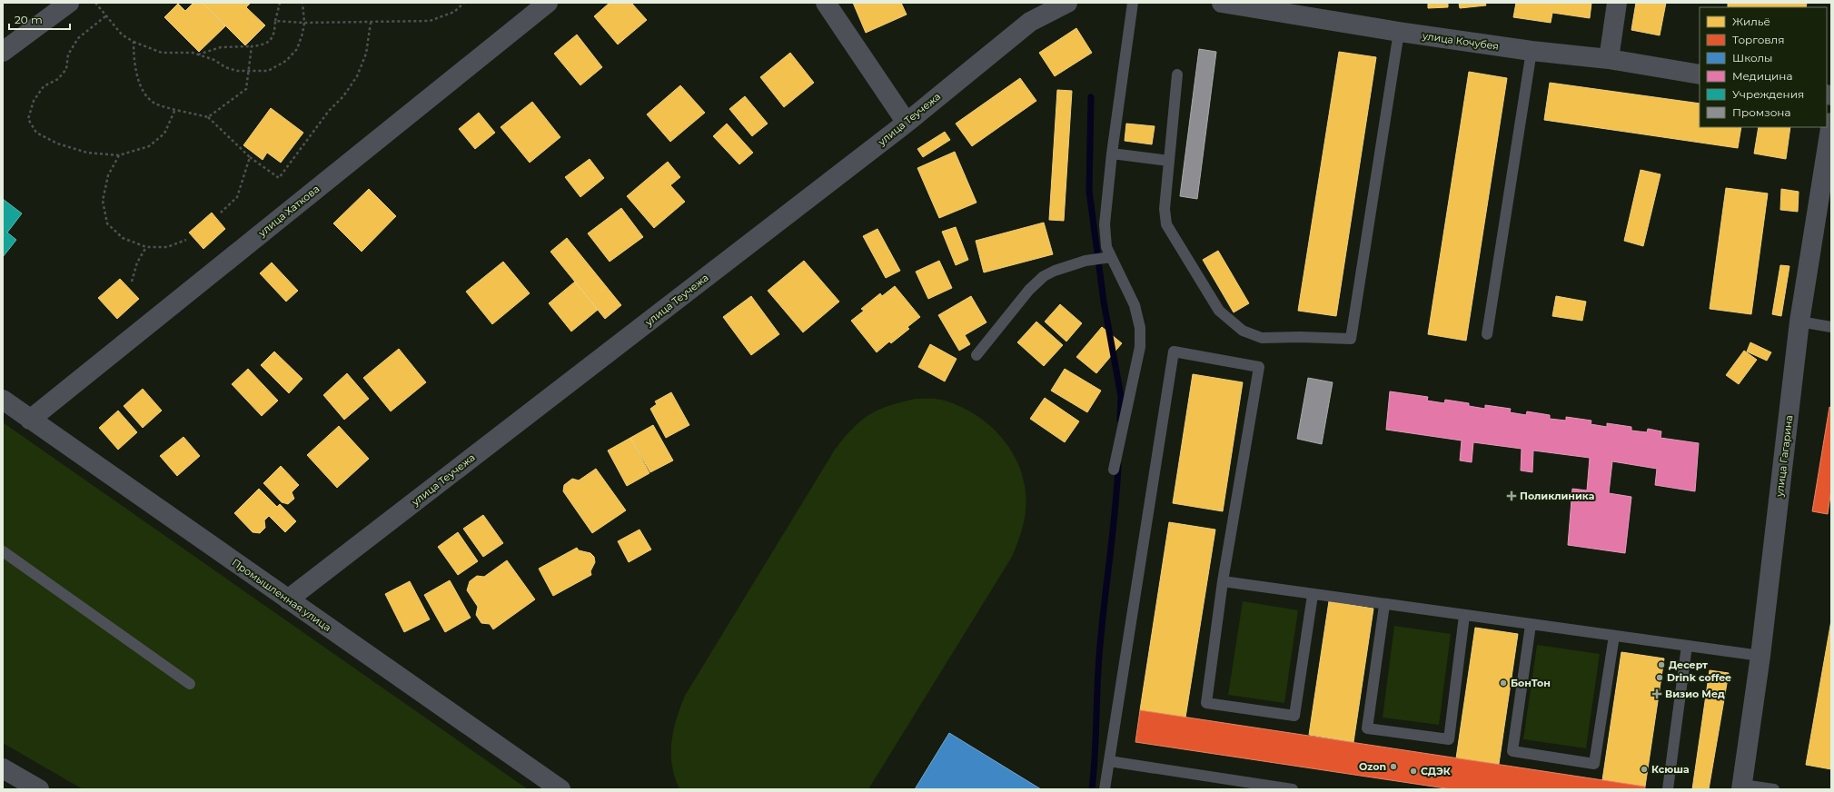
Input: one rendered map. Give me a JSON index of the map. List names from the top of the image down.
{
  "streets": {
    "street": [
      "улица Кочубея",
      "улица Теучежа",
      "улица Хаткова",
      "улица Гагарина",
      "Промышленная улица"
    ]
  },
  "crossings": [
    ["улица Теучежа", "Промышленная улица"],
    ["улица Хаткова", "Промышленная улица"]
  ],
  "places": {
    "health": ["Поликлиника", "Визио Мед"],
    "other": [
      "Десерт",
      "Drink coffee",
      "БонТон",
      "Ozon",
      "Ксюша",
      "СДЭК"
    ]
  },
  "legend": [
    "Жильё",
    "Торговля",
    "Школы",
    "Медицина",
    "Учреждения",
    "Промзона"
  ],
  "scale_bar": "20 m"
}
